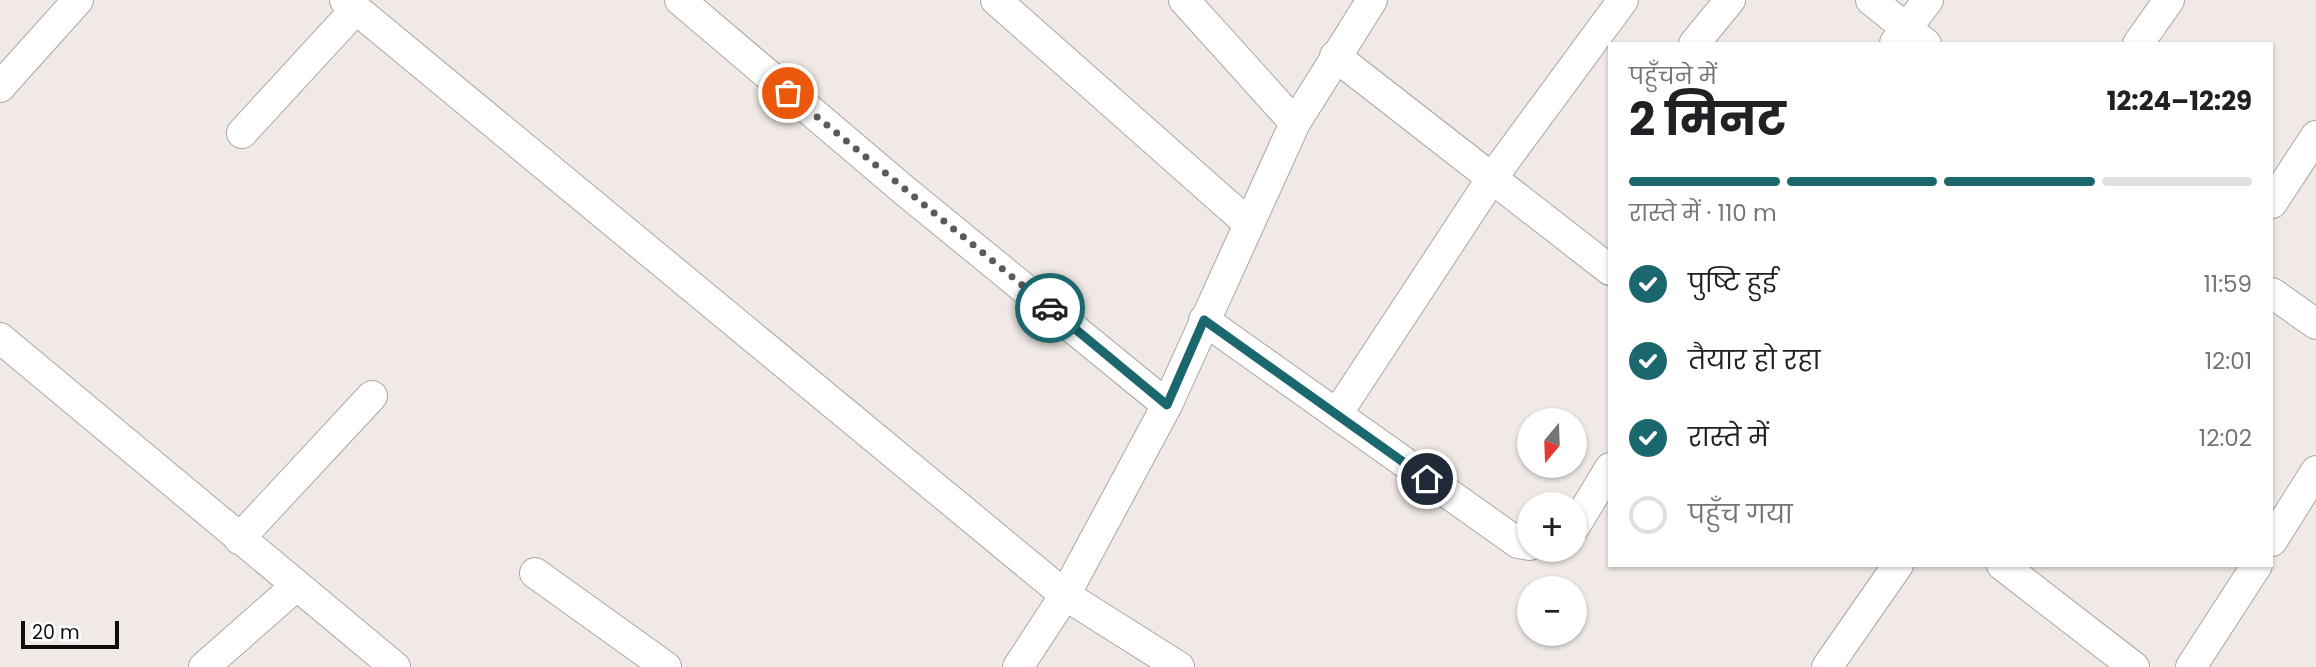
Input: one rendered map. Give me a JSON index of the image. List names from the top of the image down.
{
  "scale_bar": "20 m",
  "north": "bottom",
  "page": {
    "heading": ["2 मिनट", "पहुँचने में", "12:24–12:29"],
    "bar": "रास्ते में · 110 m",
    "list": [
      ["पुष्टि हुई", "11:59"],
      ["तैयार हो रहा", "12:01"],
      ["रास्ते में", "12:02"],
      "पहुँच गया"
    ],
    "map_buttons": ["+", "−"],
    "scale": "20 m"
  }
}
